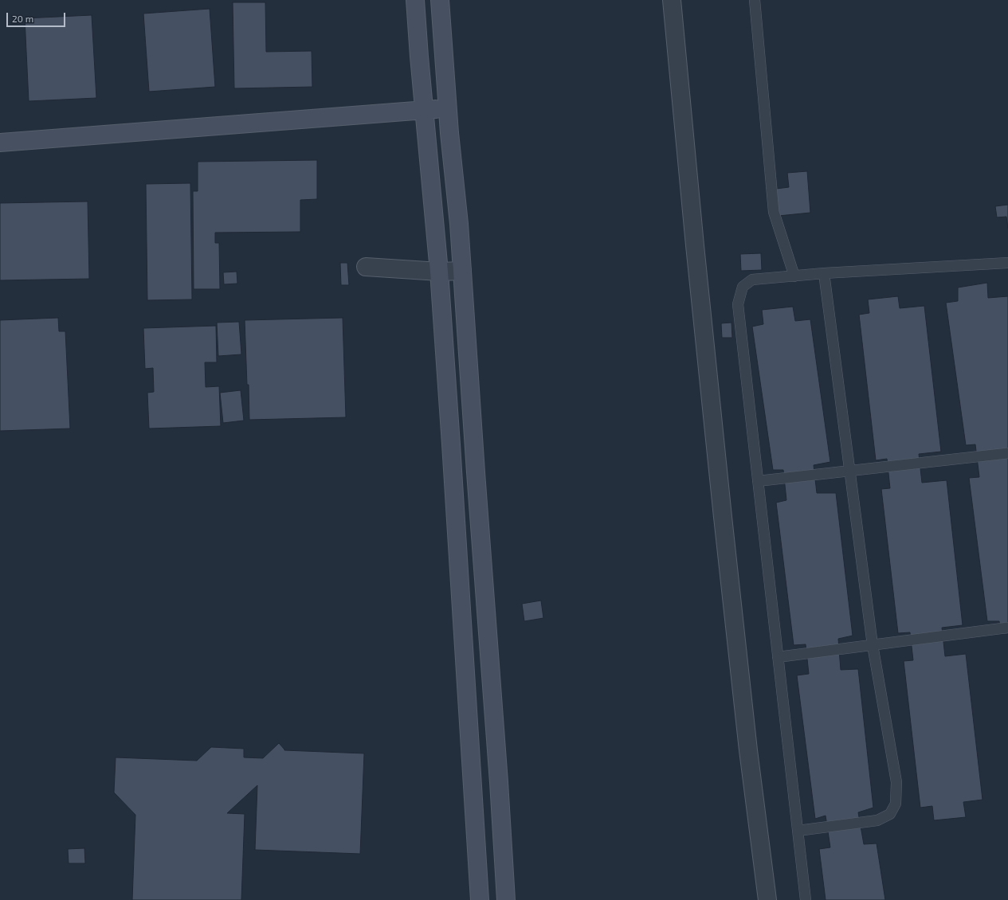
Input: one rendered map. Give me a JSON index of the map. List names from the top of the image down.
{
  "scale_bar": "20 m"
}
